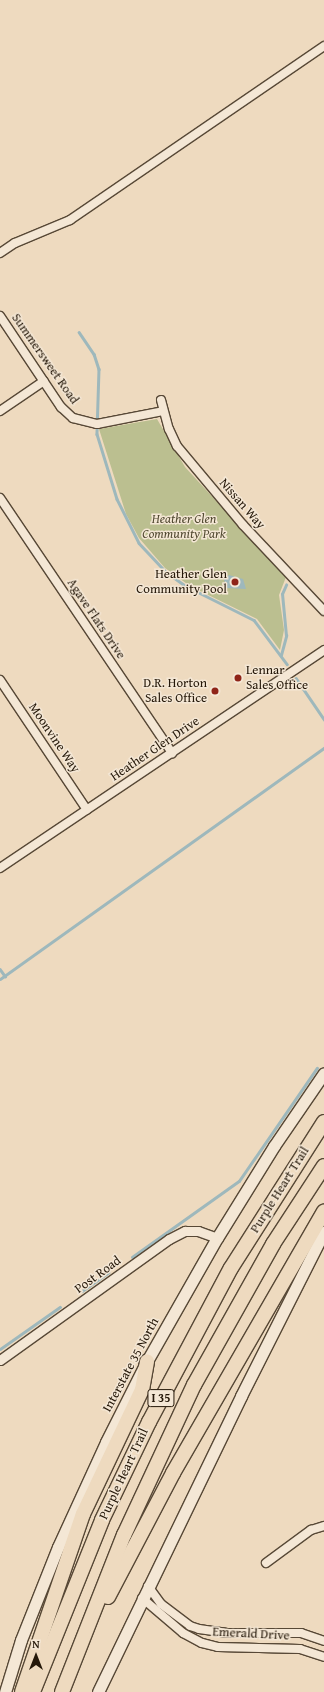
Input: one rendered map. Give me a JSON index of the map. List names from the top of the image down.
{
  "streets": {
    "highway": ["Purple Heart Trail", "I 35"],
    "main road": ["Interstate 35 North"],
    "street": [
      "Summersweet Road",
      "Nissan Way",
      "Agave Flats Drive",
      "Moonvine Way",
      "Heather Glen Drive",
      "Post Road",
      "Emerald Drive"
    ]
  },
  "crossings": [
    ["Summersweet Road", "Nissan Way"],
    ["Agave Flats Drive", "Heather Glen Drive"],
    ["Moonvine Way", "Heather Glen Drive"],
    ["Post Road", "Interstate 35 North"]
  ],
  "parks": ["Heather Glen Community Park"],
  "places": ["Heather Glen Community Pool", "Lennar Sales Office", "D.R. Horton Sales Office"],
  "north": "top"
}
